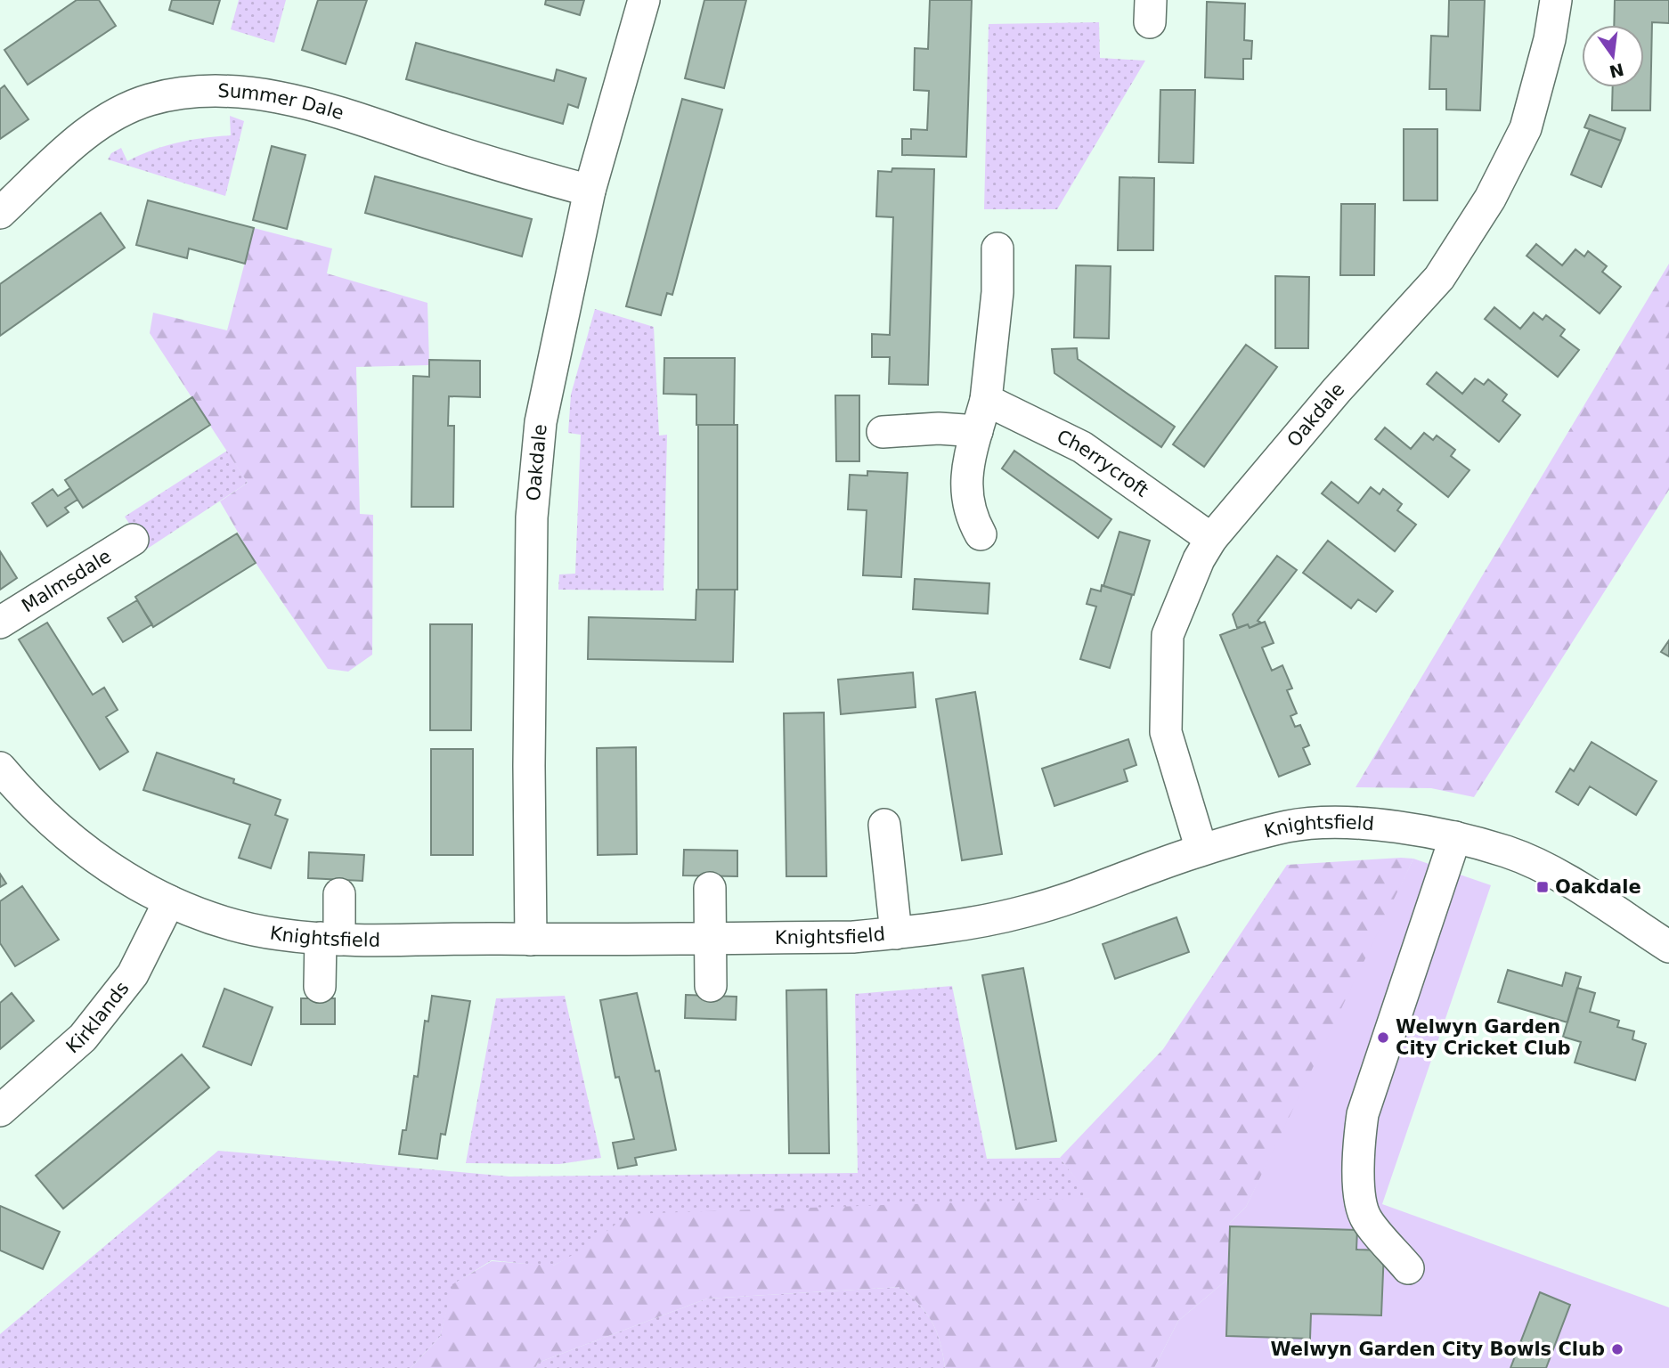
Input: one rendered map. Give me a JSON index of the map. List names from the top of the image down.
{
  "streets": {
    "street": [
      "Summer Dale",
      "Oakdale",
      "Cherrycroft",
      "Malmsdale",
      "Knightsfield",
      "Kirklands"
    ]
  },
  "crossings": [
    ["Summer Dale", "Oakdale"],
    ["Oakdale", "Cherrycroft"],
    ["Oakdale", "Knightsfield"],
    ["Knightsfield", "Kirklands"]
  ],
  "places": {
    "transit": ["Oakdale"],
    "other": ["Welwyn Garden City Cricket Club", "Welwyn Garden City Bowls Club"]
  },
  "north": "bottom"
}
